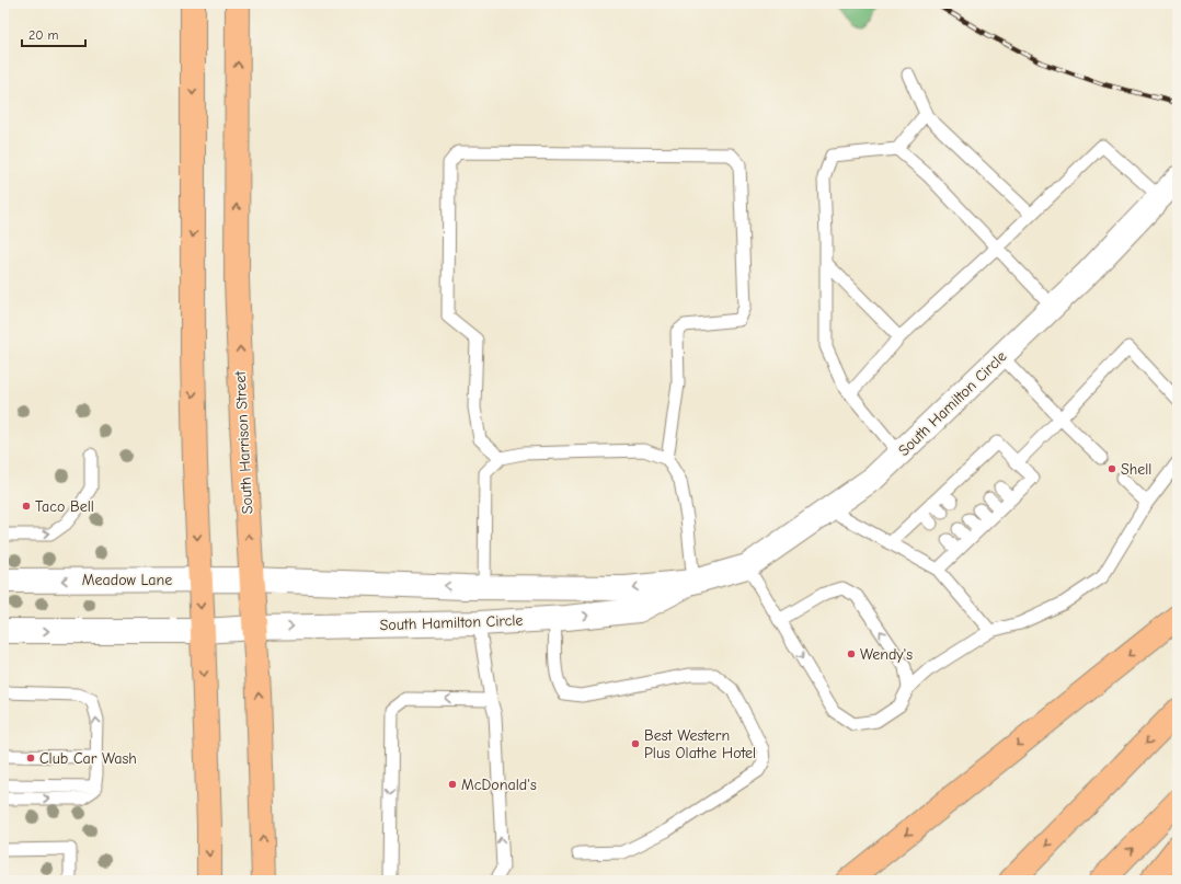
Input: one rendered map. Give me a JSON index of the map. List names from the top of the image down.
{
  "streets": {
    "highway": ["South Harrison Street"],
    "street": ["South Hamilton Circle", "Meadow Lane"]
  },
  "crossings": [
    ["South Hamilton Circle", "South Harrison Street"],
    ["South Hamilton Circle", "Meadow Lane"],
    ["South Harrison Street", "Meadow Lane"]
  ],
  "places": [
    "Shell",
    "Taco Bell",
    "Wendy's",
    "Best Western Plus Olathe Hotel",
    "Club Car Wash",
    "McDonald's"
  ],
  "scale_bar": "20 m"
}
